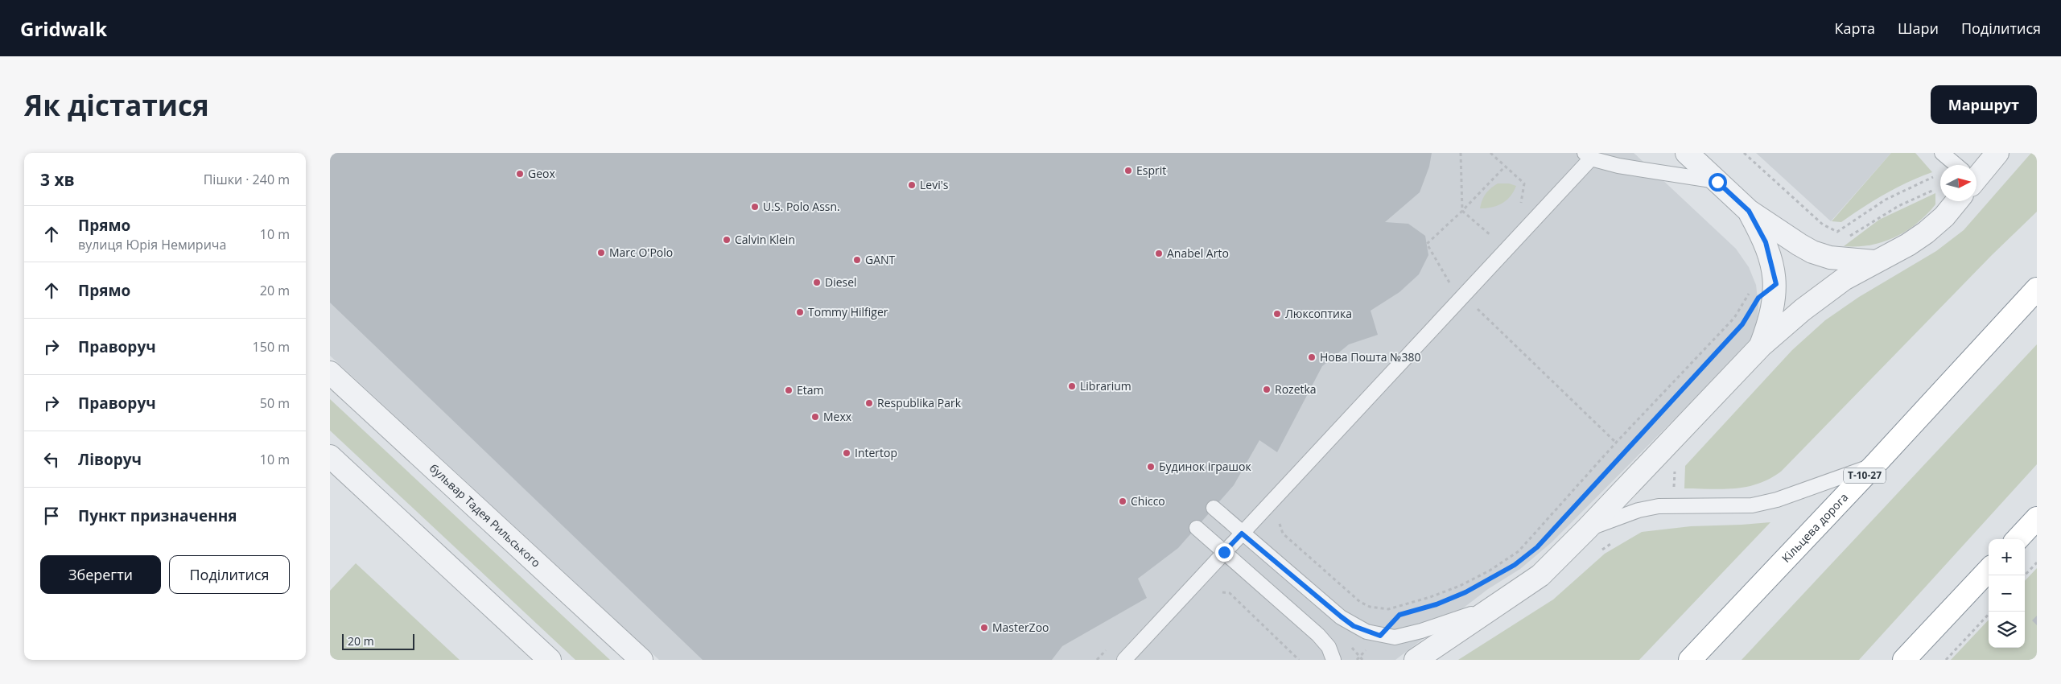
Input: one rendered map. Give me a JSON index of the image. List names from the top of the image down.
{
  "streets": {
    "highway": ["Т-10-27", "Кільцева дорога"],
    "street": ["бульвар Тадея Рильського"]
  },
  "places": [
    "Esprit",
    "Geox",
    "Levi's",
    "U.S. Polo Assn.",
    "Calvin Klein",
    "Marc O'Polo",
    "Anabel Arto",
    "GANT",
    "Diesel",
    "Tommy Hilfiger",
    "Люксоптика",
    "Нова Пошта №380",
    "Librarium",
    "Rozetka",
    "Etam",
    "Respublika Park",
    "Mexx",
    "Intertop",
    "Будинок іграшок",
    "Chicco",
    "MasterZoo"
  ],
  "scale_bar": "20 m",
  "north": "right",
  "page": {
    "header": "Gridwalk",
    "nav": ["Карта", "Шари", "Поділитися"],
    "buttons": [
      "Маршрут",
      ["Зберегти", "Поділитися"]
    ],
    "title": "Як дістатися",
    "heading": ["3 хв", "Пішки · 240 m"],
    "list": [
      ["Прямо", "вулиця Юрія Немирича", "10 m"],
      ["Прямо", "20 m"],
      ["Праворуч", "150 m"],
      ["Праворуч", "50 m"],
      ["Ліворуч", "10 m"],
      "Пункт призначення"
    ],
    "map_buttons": ["+", "−"],
    "scale": "20 m"
  }
}
